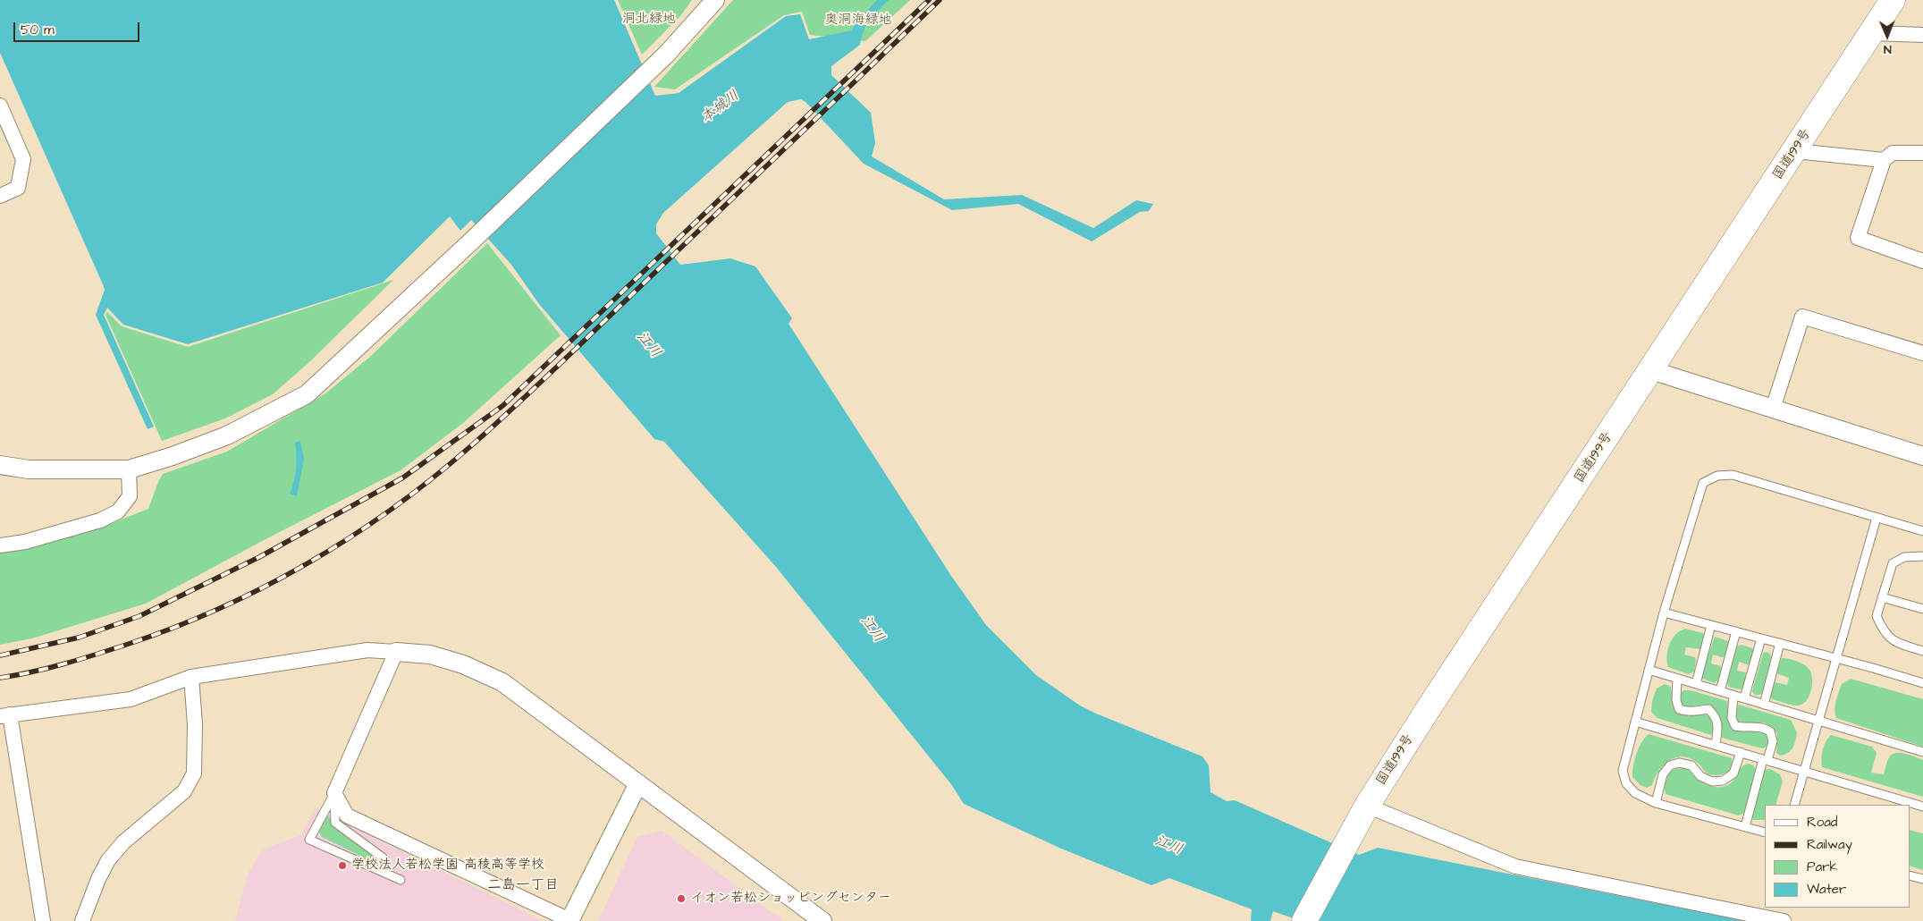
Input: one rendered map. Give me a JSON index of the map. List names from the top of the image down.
{
  "streets": {
    "highway": ["国道199号"]
  },
  "districts": ["二島一丁目"],
  "water": ["本城川", "江川"],
  "parks": ["洞北緑地", "奥洞海緑地"],
  "places": ["学校法人若松学園 高稜高等学校", "イオン若松ショッピングセンター"],
  "legend": [
    "Road",
    "Railway",
    "Park",
    "Water"
  ],
  "scale_bar": "50 m",
  "north": "bottom"
}
